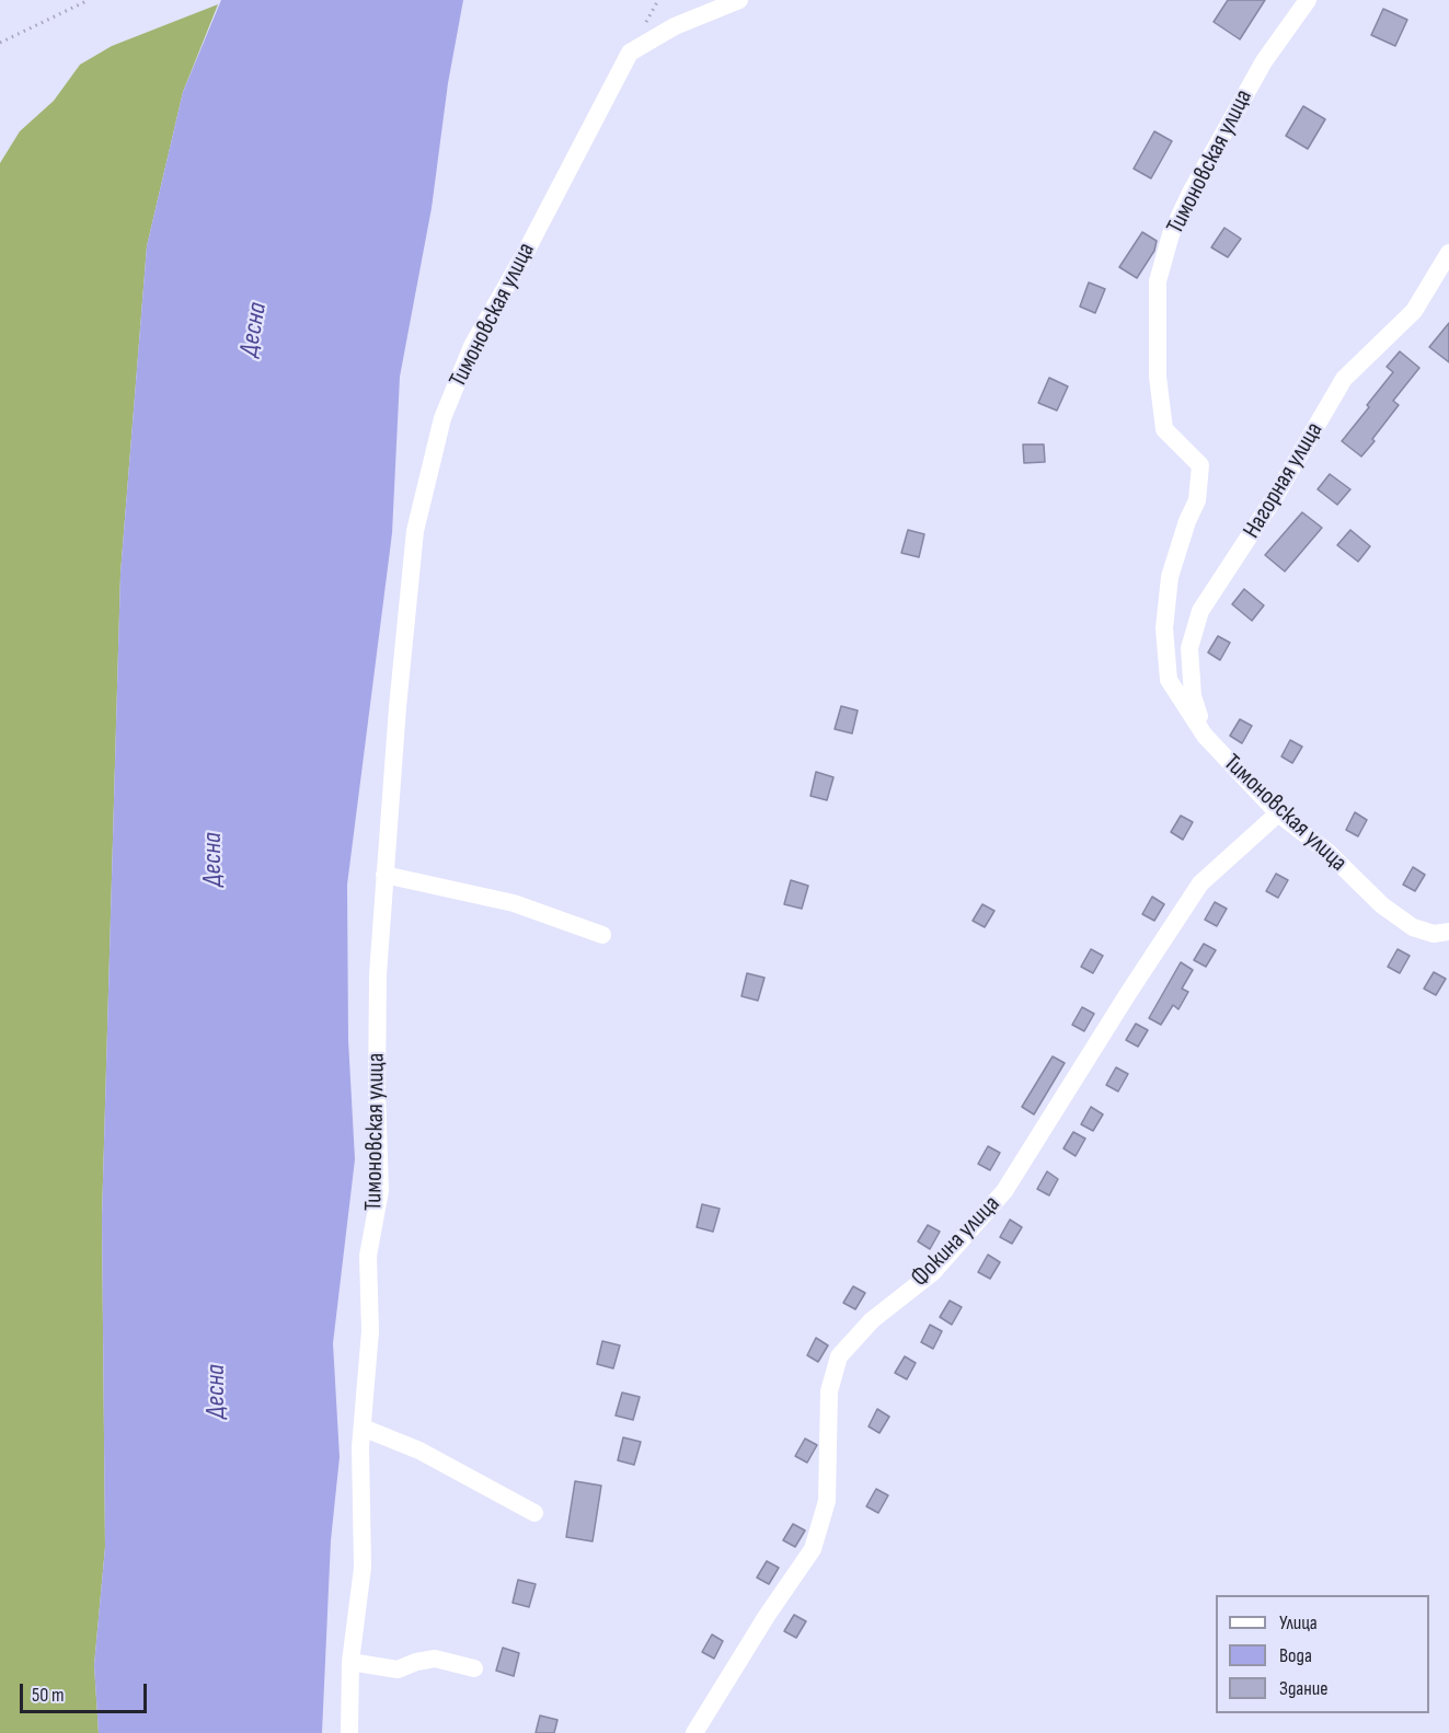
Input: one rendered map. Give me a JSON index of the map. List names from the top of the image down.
{
  "streets": {
    "street": ["Тимоновская улица", "Нагорная улица", "Фокина улица"]
  },
  "crossings": [
    ["Тимоновская улица", "Нагорная улица"],
    ["Тимоновская улица", "Фокина улица"]
  ],
  "water": ["Десна"],
  "legend": ["Улица", "Вода", "Здание"],
  "scale_bar": "50 m"
}
